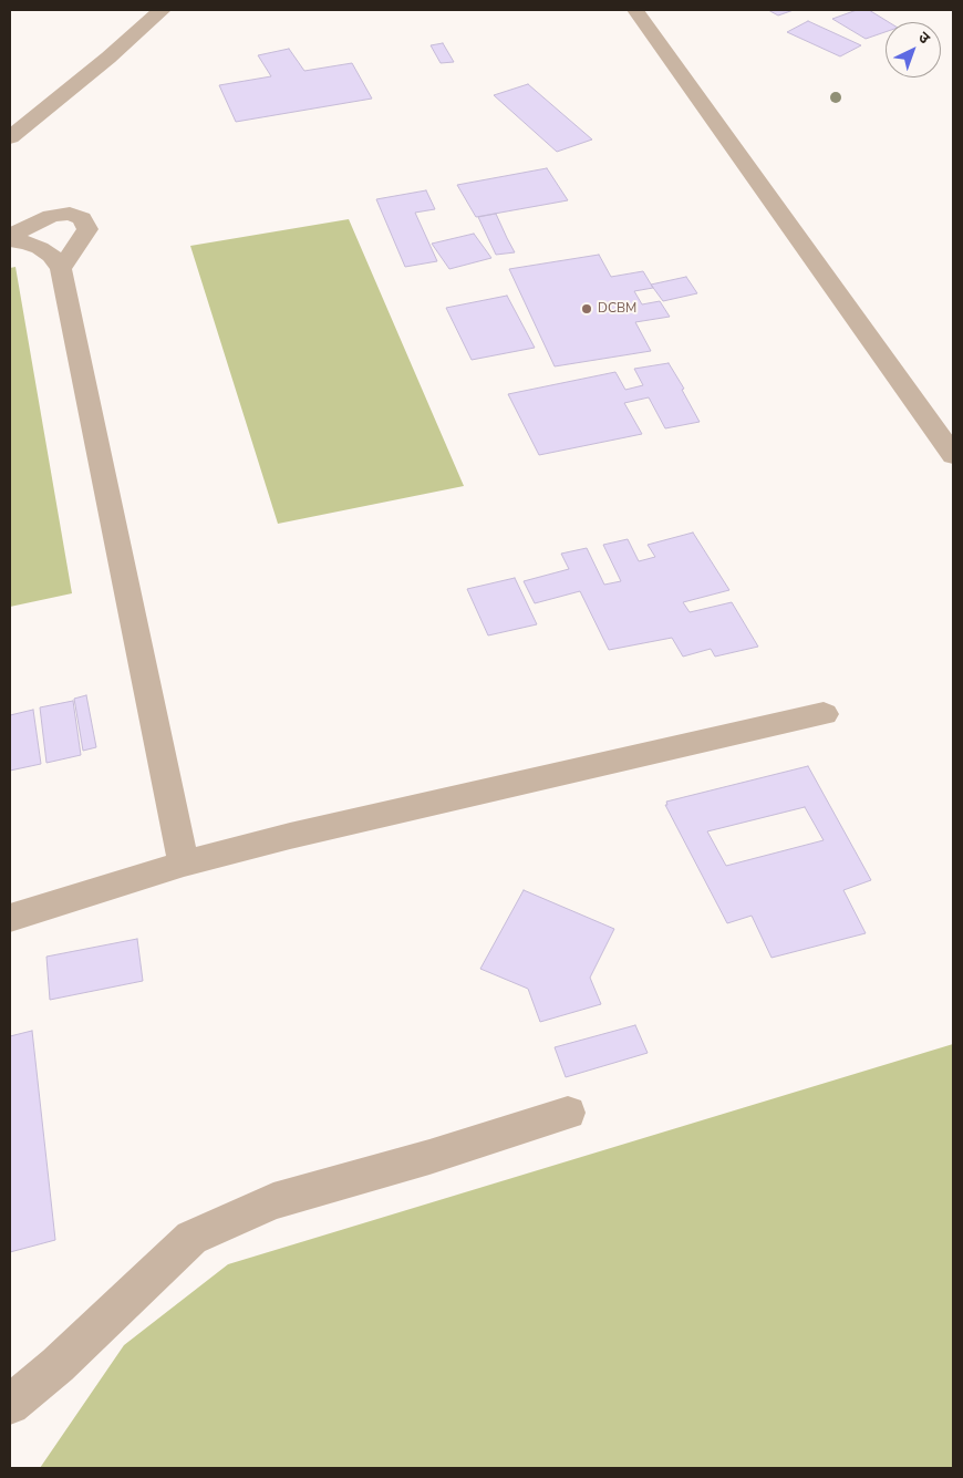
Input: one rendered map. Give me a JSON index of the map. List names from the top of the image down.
{
  "places": ["DCBM"],
  "north": "top right"
}
